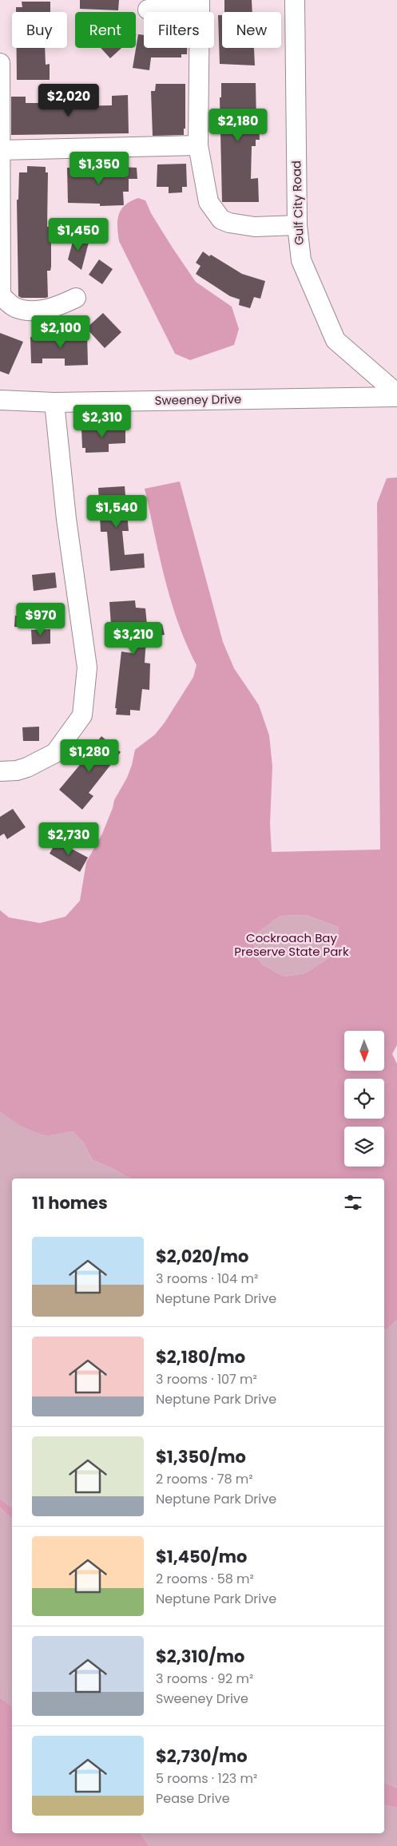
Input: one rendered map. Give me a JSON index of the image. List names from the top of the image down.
{
  "streets": {
    "street": ["Gulf City Road", "Sweeney Drive"]
  },
  "crossings": [
    ["Gulf City Road", "Sweeney Drive"]
  ],
  "parks": ["Cockroach Bay Preserve State Park"],
  "north": "bottom",
  "page": {
    "chip": [
      "Buy",
      "Rent",
      "Filters",
      "New"
    ],
    "price": [
      "$2,020",
      "$2,180",
      "$1,350",
      "$1,450",
      "$2,100",
      "$2,310",
      "$1,540",
      "$970",
      "$3,210",
      "$1,280",
      "$2,730"
    ],
    "heading": "11 homes",
    "list": [
      {
        "name": "$2,020/mo",
        "note": "3 rooms · 104 m² · Neptune Park Drive"
      },
      {
        "name": "$2,180/mo",
        "note": "3 rooms · 107 m² · Neptune Park Drive"
      },
      {
        "name": "$1,350/mo",
        "note": "2 rooms · 78 m² · Neptune Park Drive"
      },
      {
        "name": "$1,450/mo",
        "note": "2 rooms · 58 m² · Neptune Park Drive"
      },
      {
        "name": "$2,310/mo",
        "note": "3 rooms · 92 m² · Sweeney Drive"
      },
      {
        "name": "$2,730/mo",
        "note": "5 rooms · 123 m² · Pease Drive"
      }
    ]
  }
}
